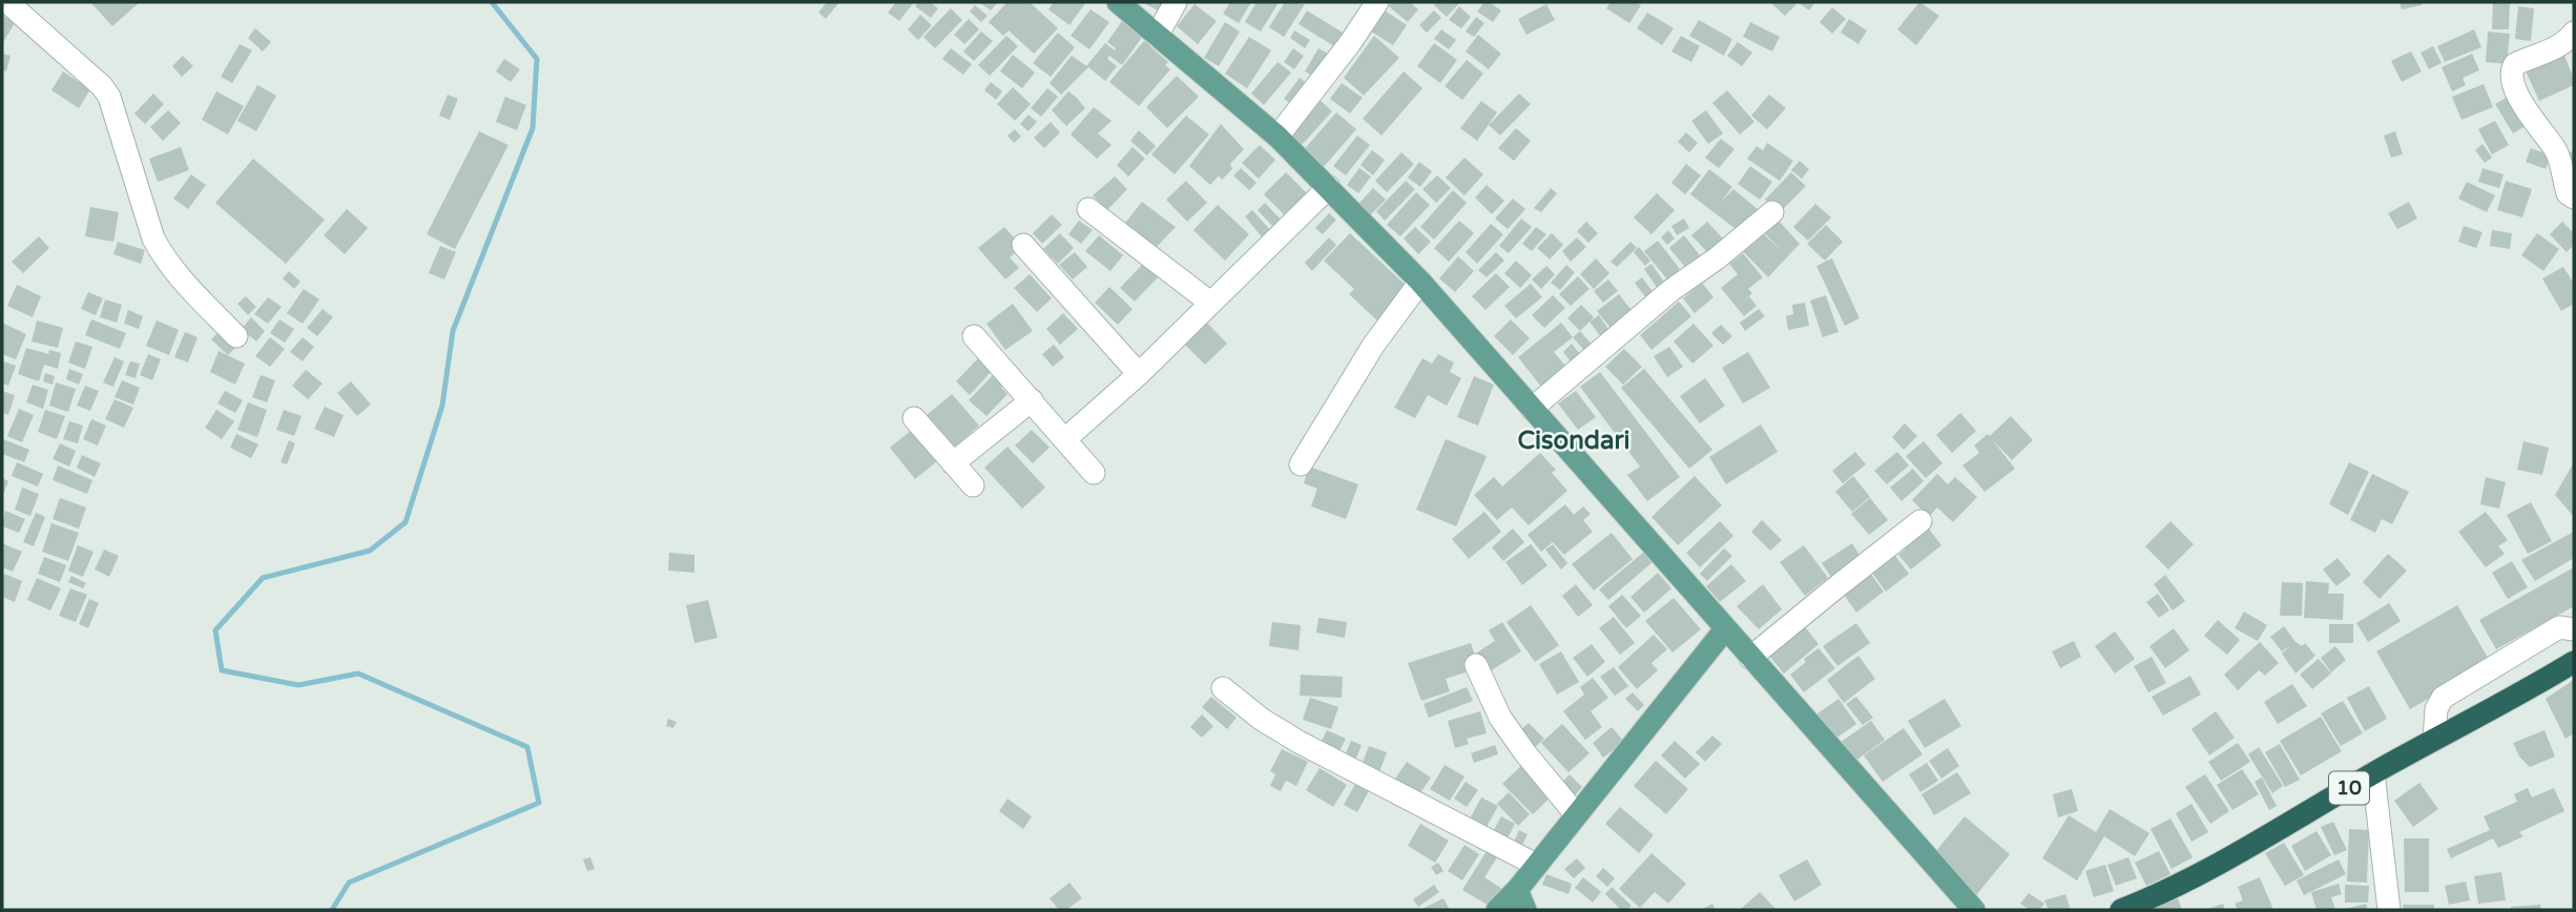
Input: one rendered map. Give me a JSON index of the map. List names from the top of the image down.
{
  "streets": {
    "highway": ["10"]
  },
  "districts": ["Cisondari"]
}
